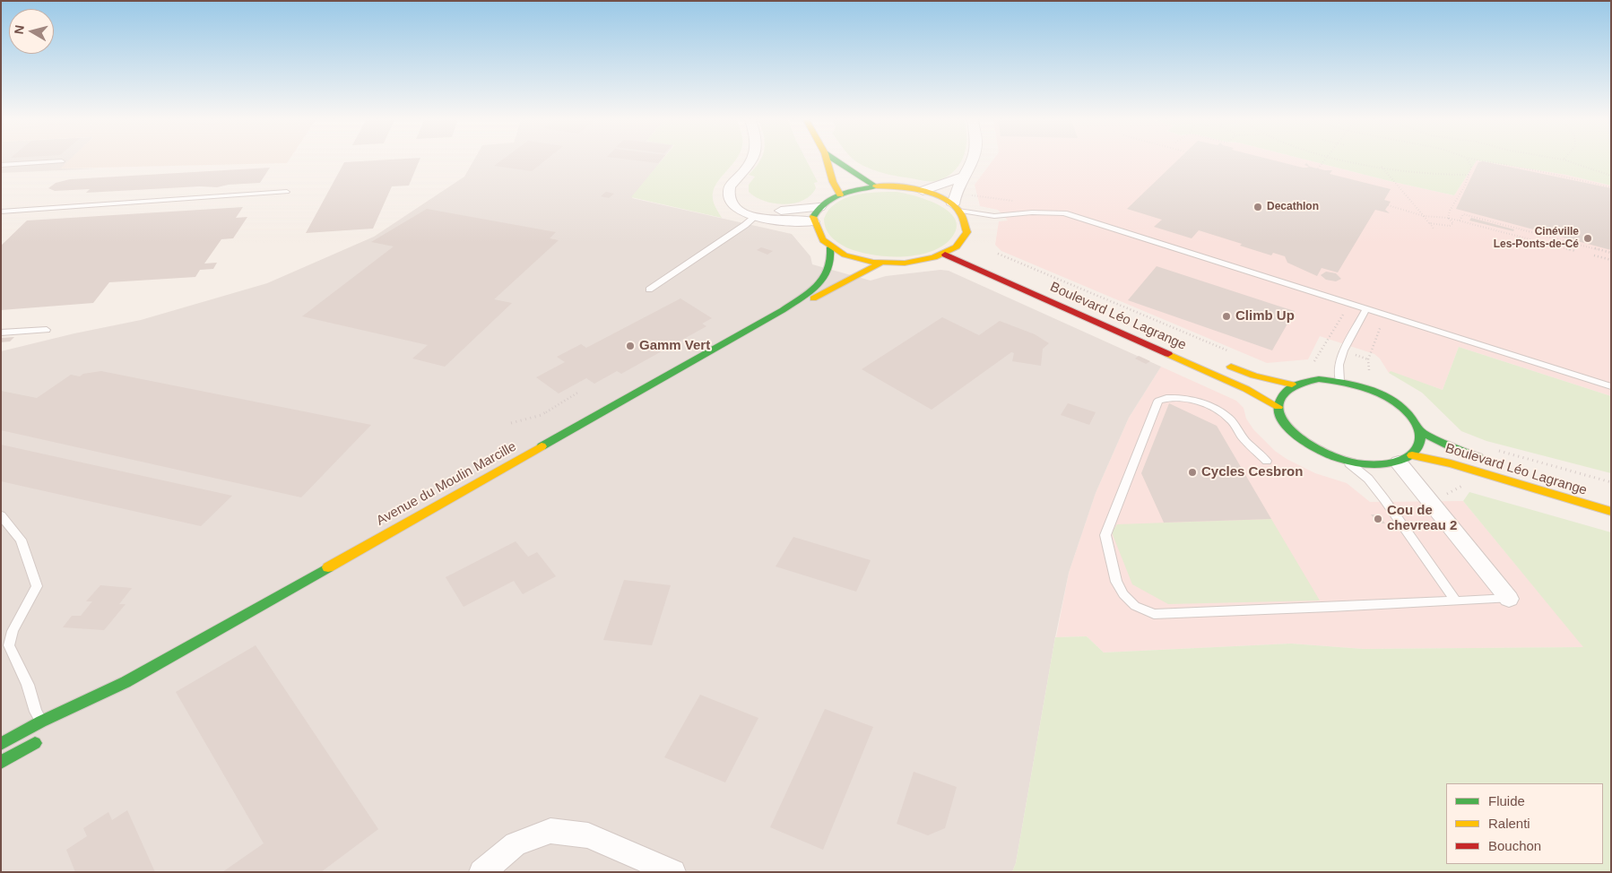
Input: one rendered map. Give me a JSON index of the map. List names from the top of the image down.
{
  "streets": {
    "main road": ["Boulevard Léo Lagrange", "Avenue du Moulin Marcille"]
  },
  "places": [
    "Decathlon",
    "Cinéville Les-Ponts-de-Cé",
    "Climb Up",
    "Gamm Vert",
    "Cycles Cesbron",
    "Cou de chevreau 2"
  ],
  "legend": ["Fluide", "Ralenti", "Bouchon"],
  "north": "left"
}
